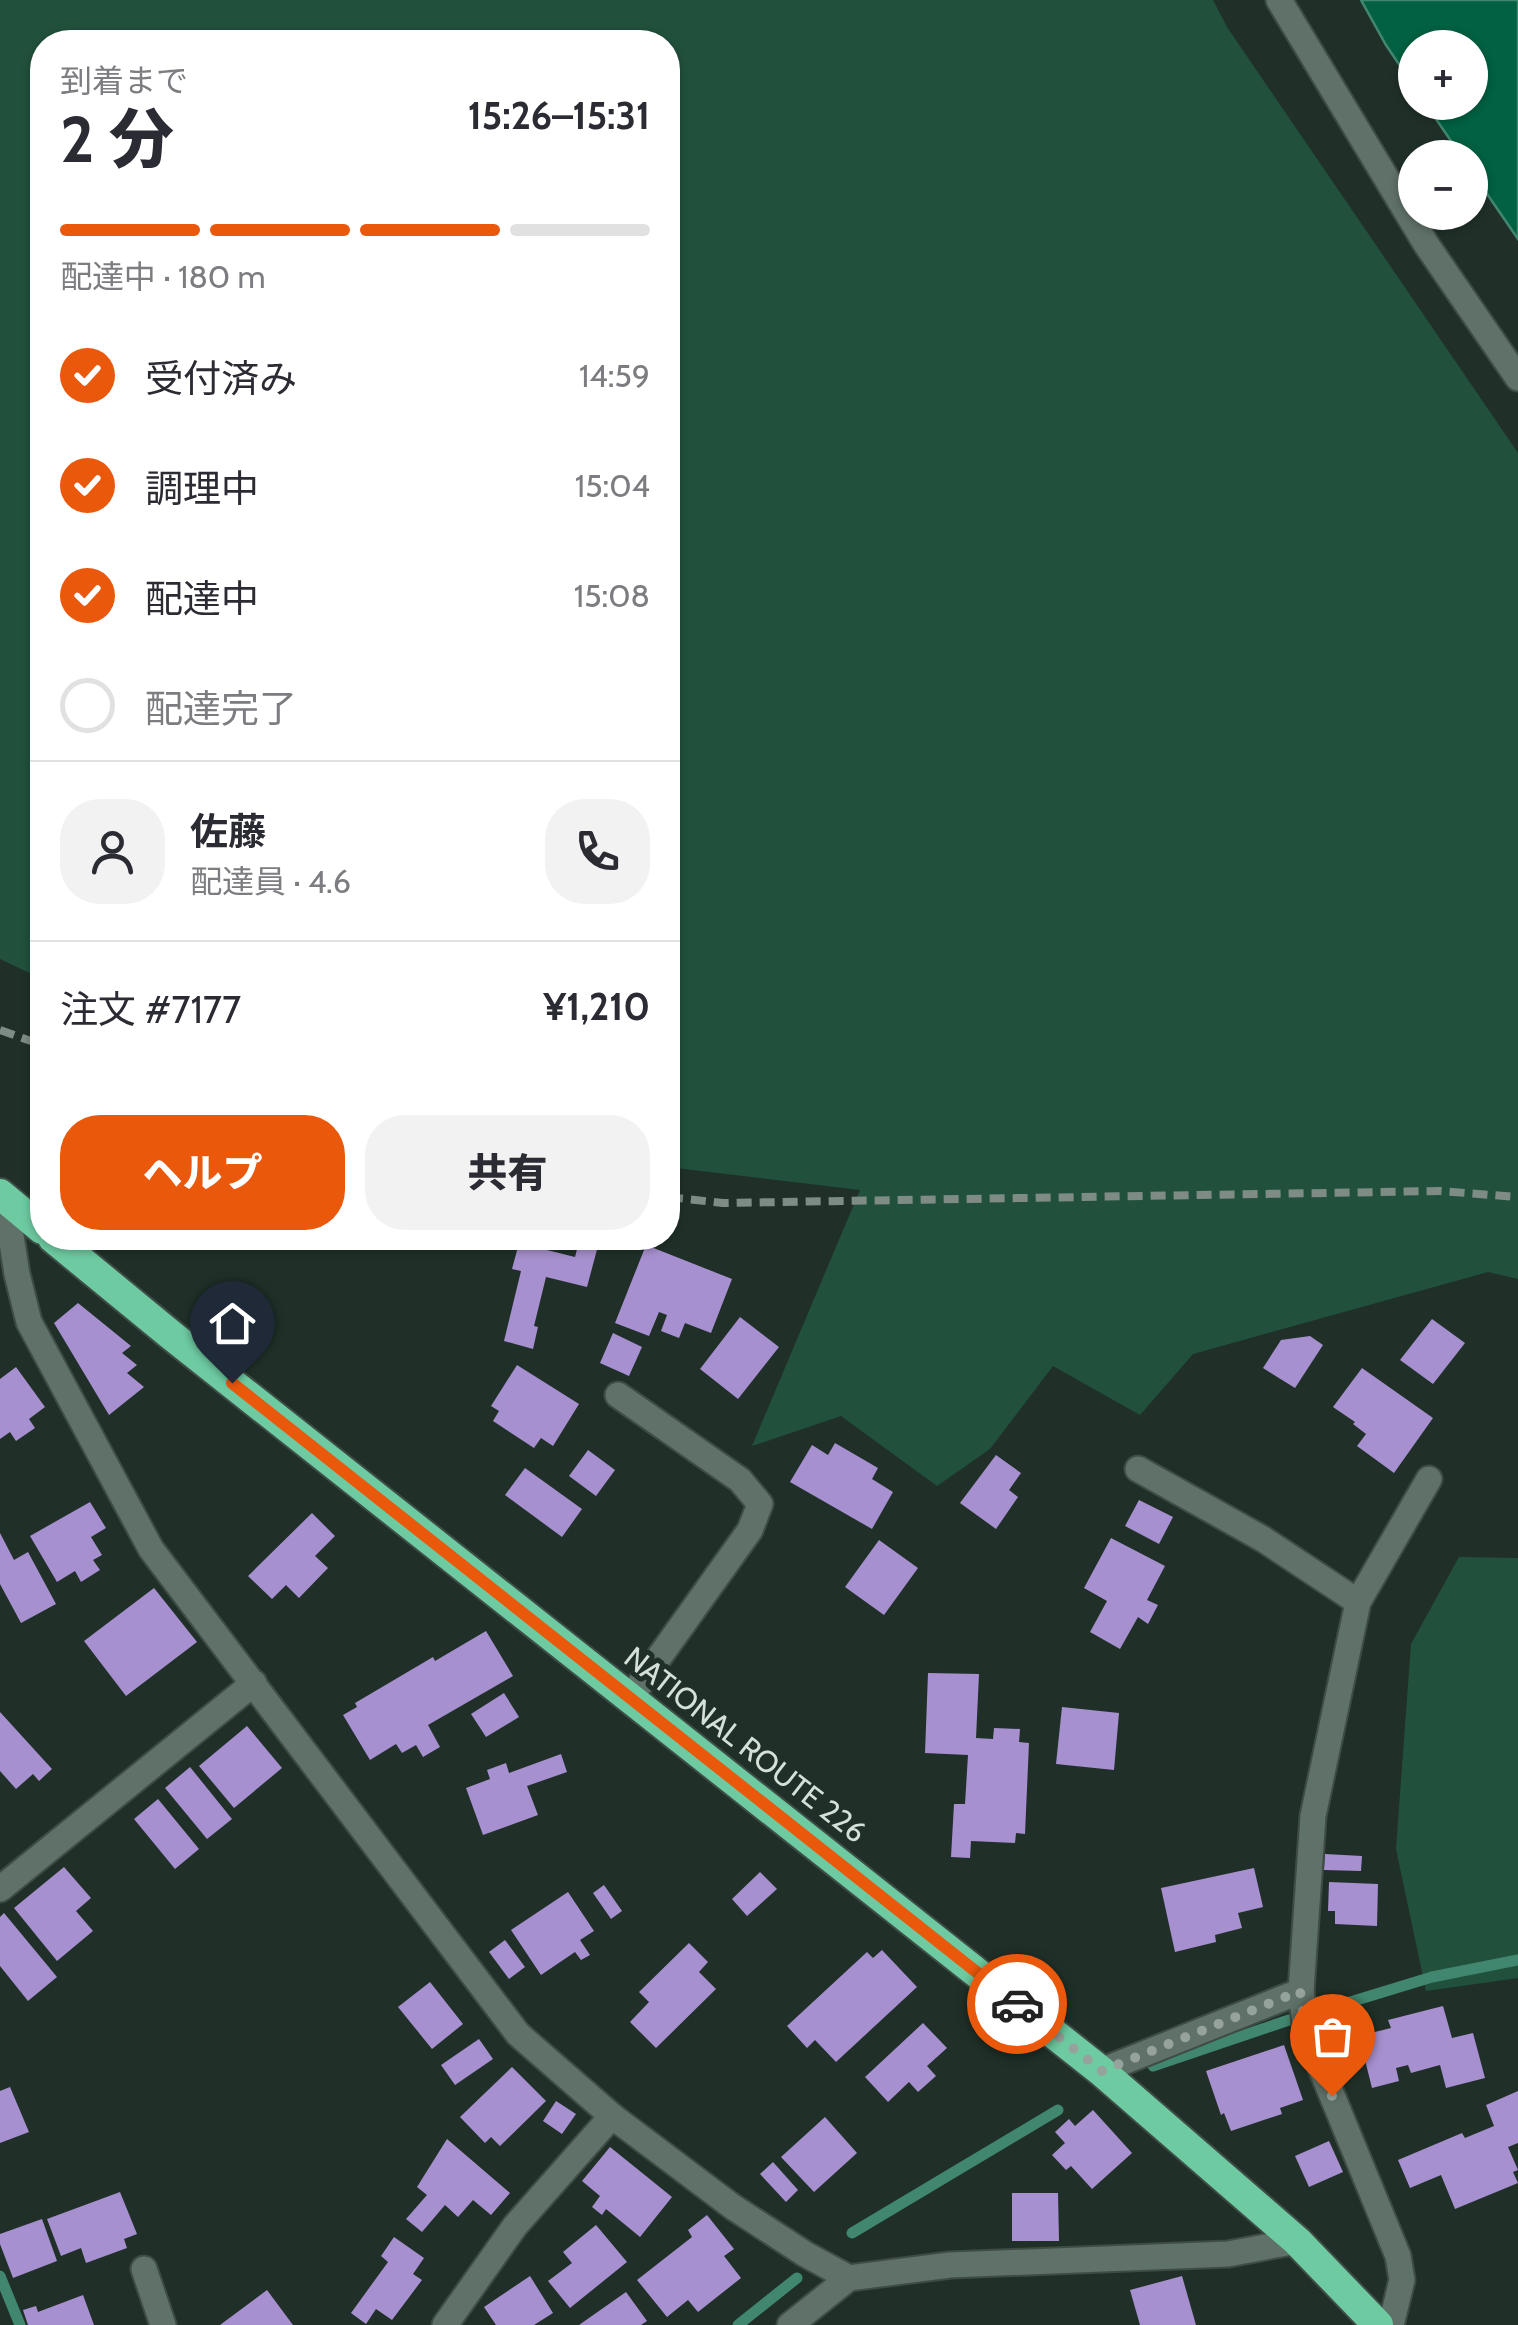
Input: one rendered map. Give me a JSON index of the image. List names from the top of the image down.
{
  "streets": {
    "highway": ["NATIONAL ROUTE 226"]
  },
  "page": {
    "map_buttons": ["+", "−"],
    "heading": ["2 分", "到着まで", "15:26–15:31"],
    "panel": [
      "佐藤",
      "配達員 · 4.6",
      "注文 #7177",
      "¥1,210"
    ],
    "bar": "配達中 · 180 m",
    "list": [
      ["受付済み", "14:59"],
      ["調理中", "15:04"],
      ["配達中", "15:08"],
      "配達完了"
    ],
    "buttons": ["ヘルプ", "共有"]
  }
}
